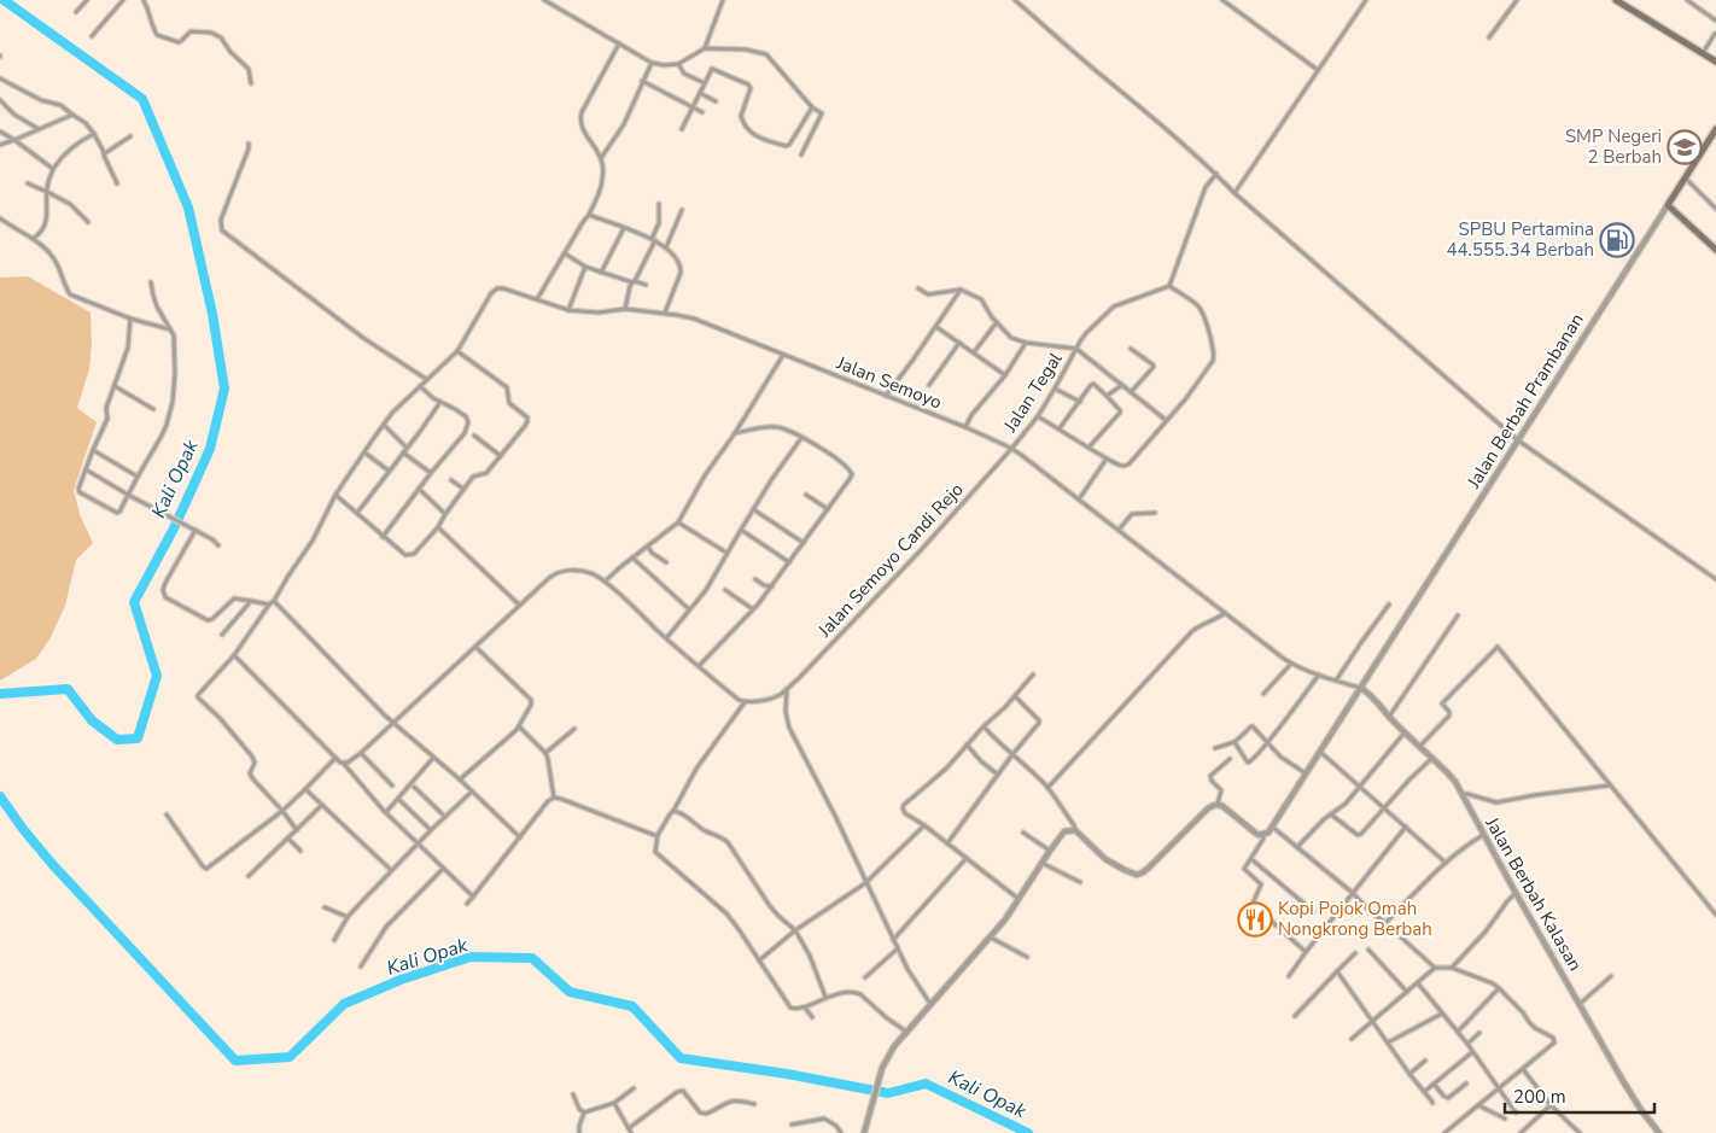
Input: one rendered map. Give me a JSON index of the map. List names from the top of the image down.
{
  "streets": {
    "main road": ["Jalan Berbah Prambanan"],
    "street": [
      "Jalan Semoyo",
      "Jalan Tegal",
      "Jalan Semoyo Candi Rejo",
      "Jalan Berbah Kalasan"
    ]
  },
  "crossings": [
    ["Jalan Semoyo", "Jalan Tegal"],
    ["Jalan Semoyo", "Jalan Berbah Prambanan"],
    ["Jalan Semoyo", "Jalan Semoyo Candi Rejo"],
    ["Jalan Semoyo", "Jalan Berbah Kalasan"],
    ["Jalan Tegal", "Jalan Semoyo Candi Rejo"],
    ["Jalan Berbah Prambanan", "Jalan Berbah Kalasan"]
  ],
  "water": ["Kali Opak"],
  "places": {
    "school or university": ["SMP Negeri 2 Berbah"],
    "fuel station": ["SPBU Pertamina 44.555.34 Berbah"],
    "restaurant": ["Kopi Pojok Omah Nongkrong Berbah"]
  },
  "scale_bar": "200 m"
}
